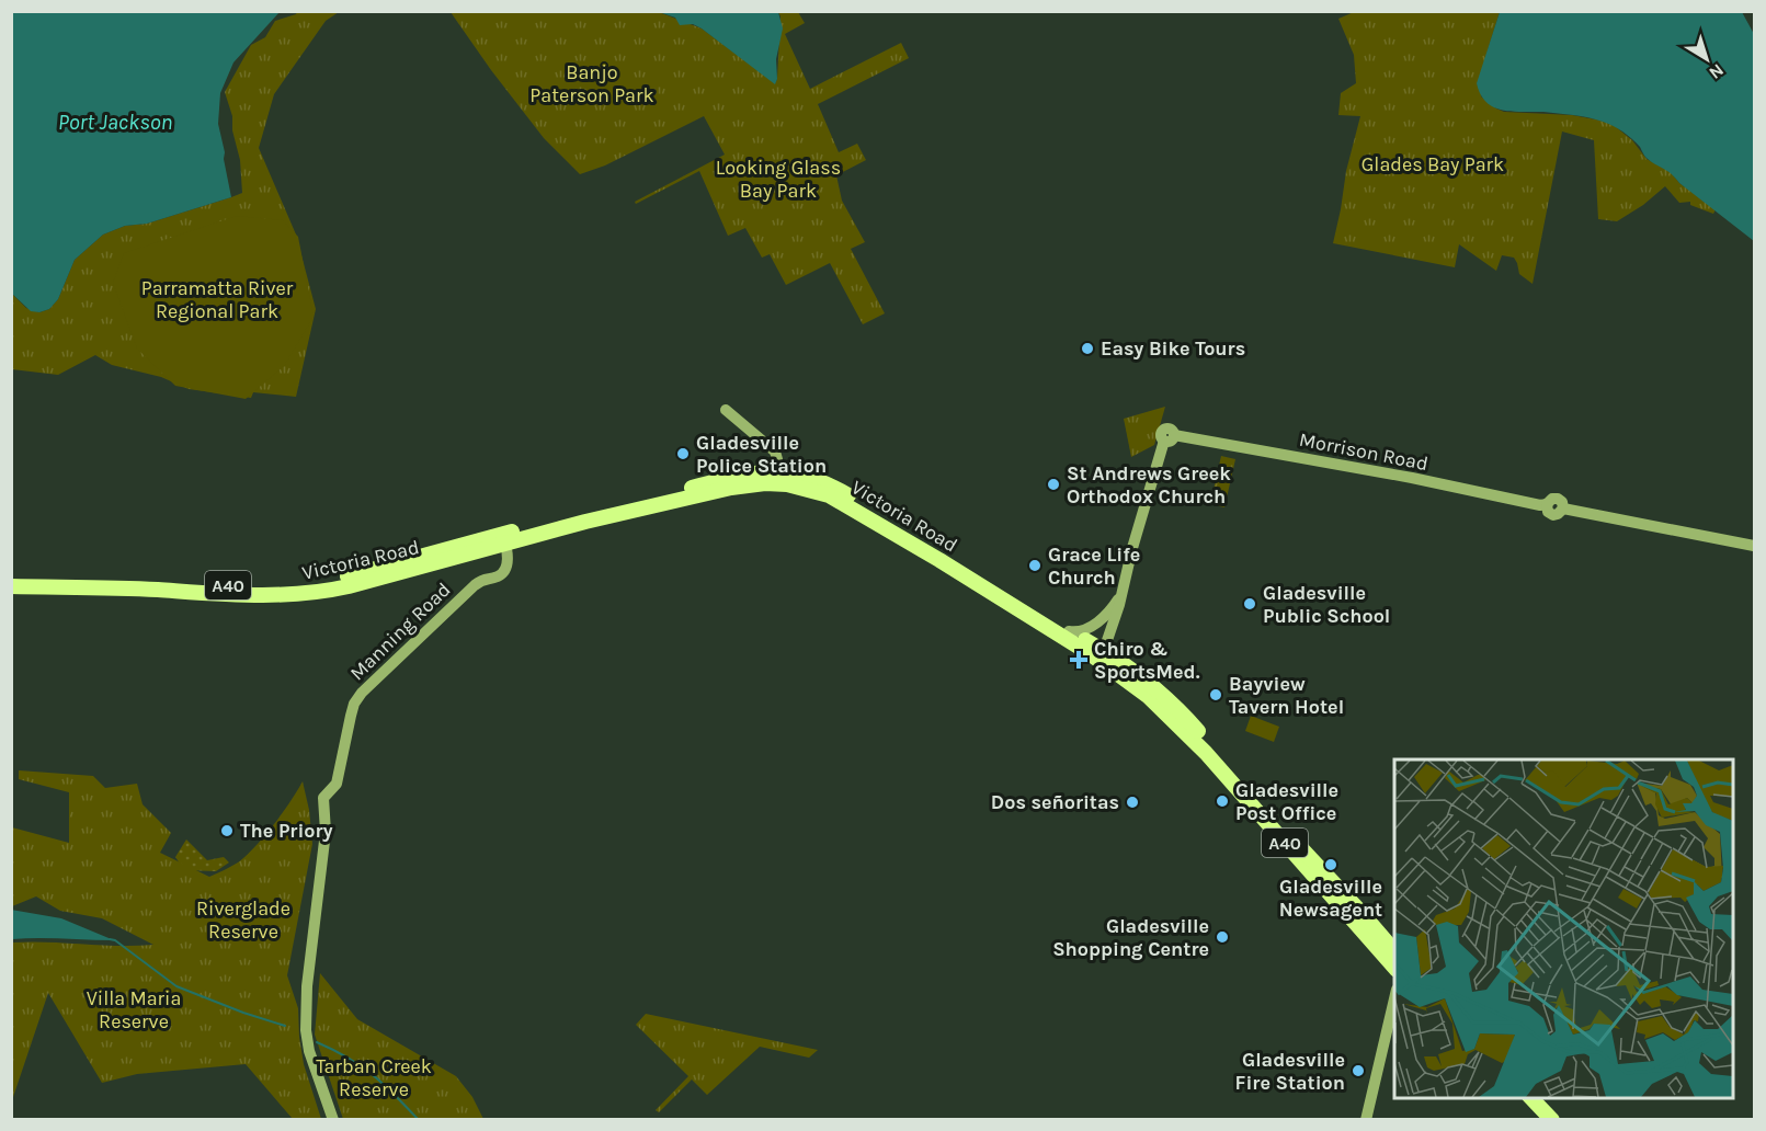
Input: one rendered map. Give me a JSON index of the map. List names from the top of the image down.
{
  "streets": {
    "highway": ["Victoria Road", "A40"],
    "street": ["Morrison Road", "Manning Road"]
  },
  "crossings": [
    ["Victoria Road", "Manning Road"]
  ],
  "water": ["Port Jackson"],
  "parks": [
    "Banjo Paterson Park",
    "Glades Bay Park",
    "Looking Glass Bay Park",
    "Parramatta River Regional Park",
    "Riverglade Reserve",
    "Villa Maria Reserve",
    "Tarban Creek Reserve"
  ],
  "places": {
    "other": [
      "Easy Bike Tours",
      "Gladesville Police Station",
      "St Andrews Greek Orthodox Church",
      "Grace Life Church",
      "Gladesville Public School",
      "Bayview Tavern Hotel",
      "Gladesville Post Office",
      "Dos señoritas",
      "The Priory",
      "Gladesville Newsagent",
      "Gladesville Shopping Centre",
      "Gladesville Fire Station"
    ],
    "health": ["Chiro & SportsMed."]
  },
  "north": "bottom right"
}
